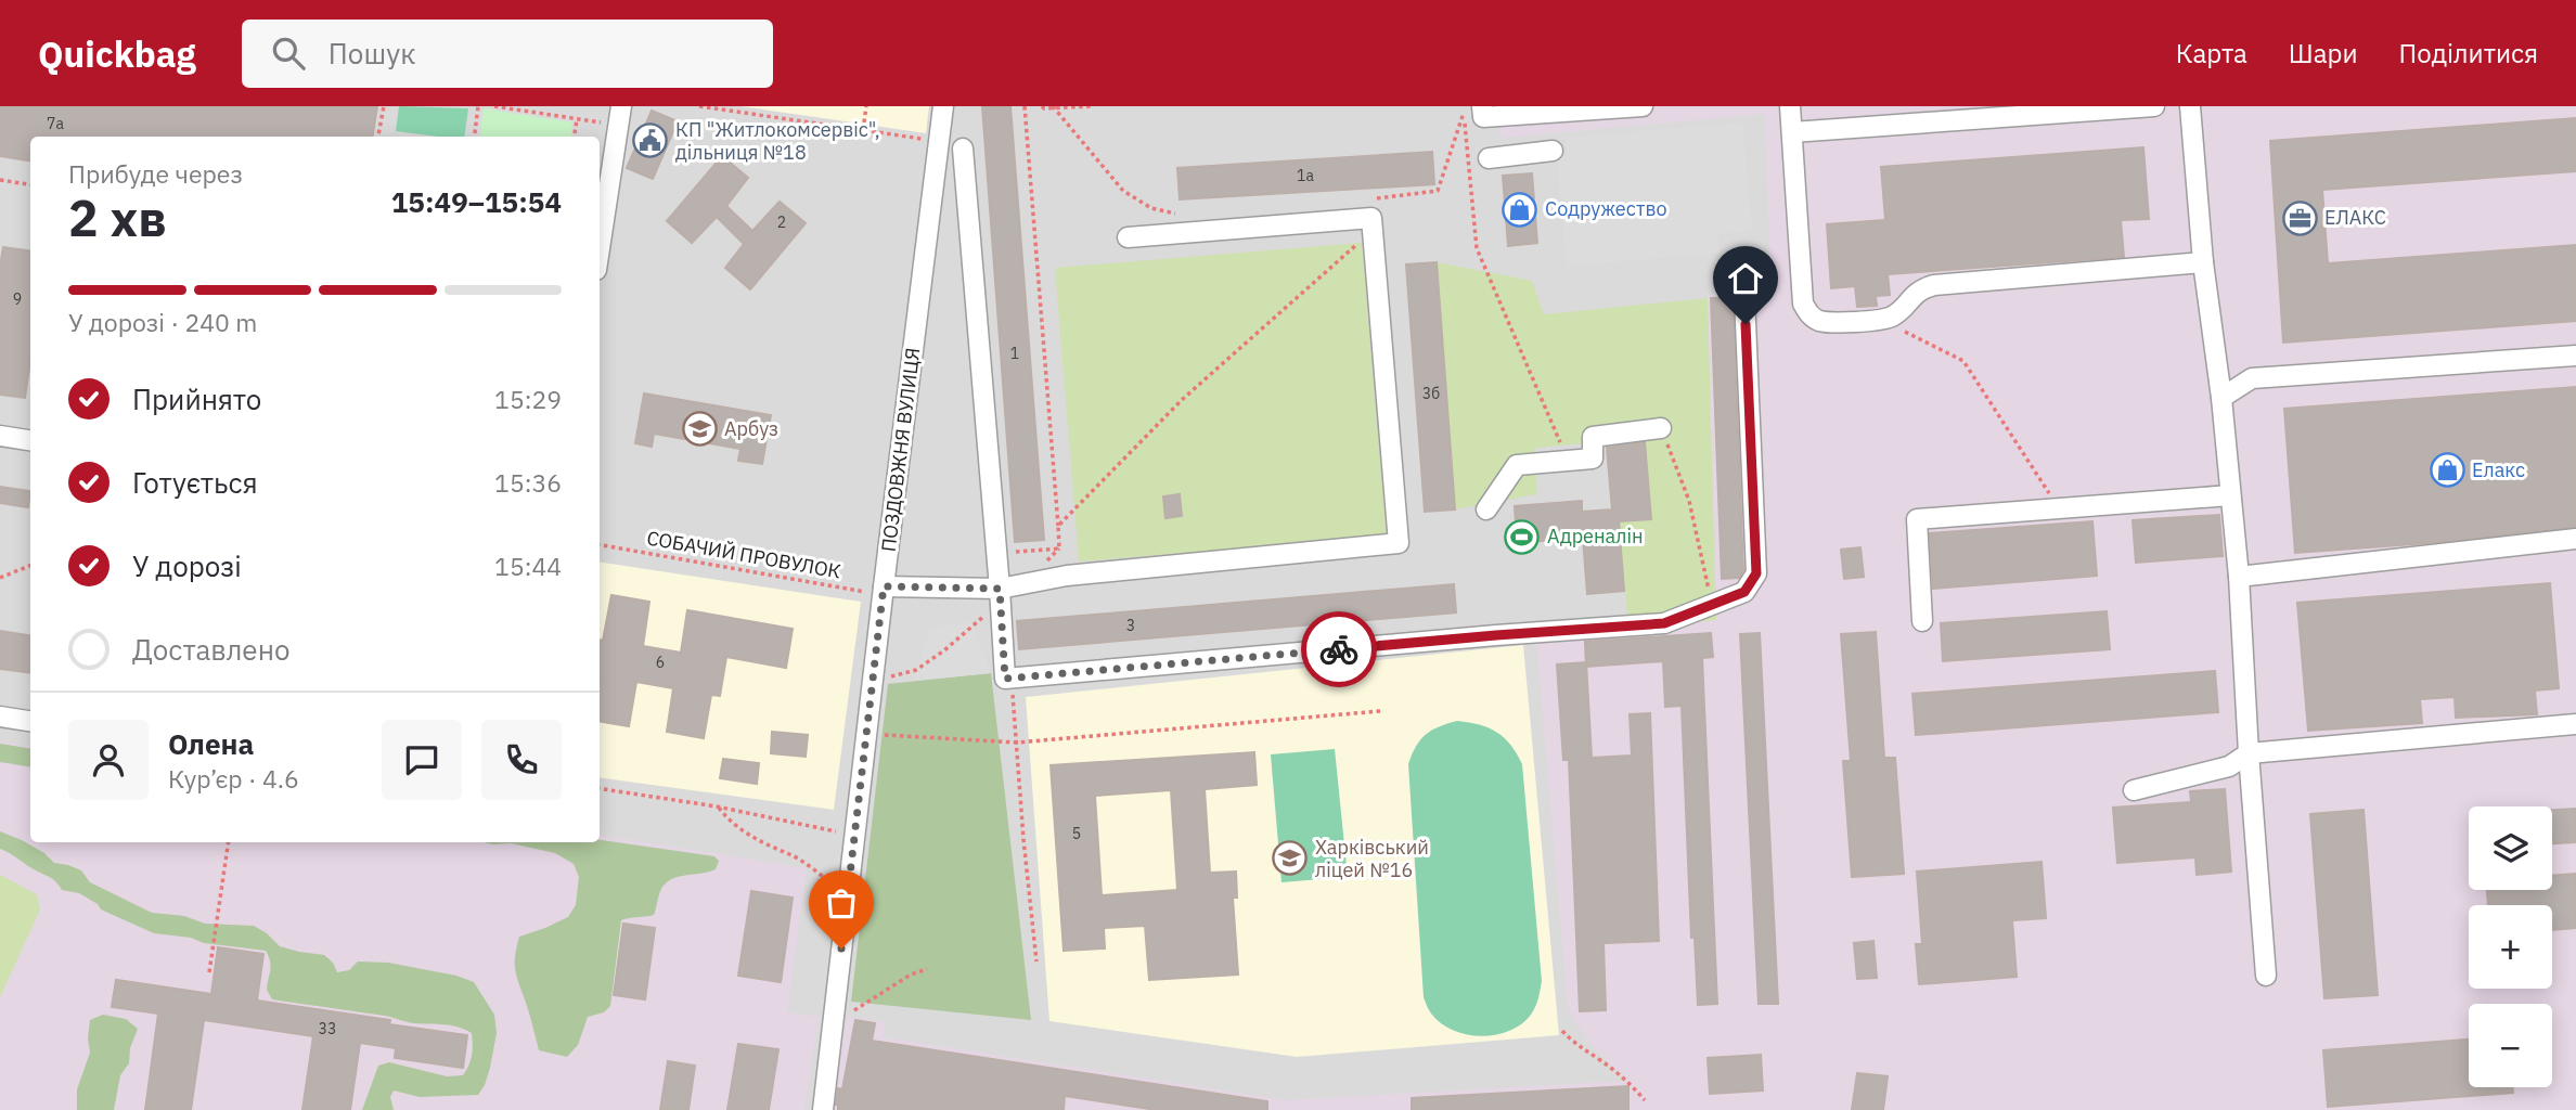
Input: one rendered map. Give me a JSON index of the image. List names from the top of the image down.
{
  "streets": {
    "street": ["ПОЗДОВЖНЯ ВУЛИЦЯ"],
    "path": ["СОБАЧИЙ ПРОВУЛОК"]
  },
  "crossings": [
    ["ПОЗДОВЖНЯ ВУЛИЦЯ", "СОБАЧИЙ ПРОВУЛОК"]
  ],
  "places": {
    "public building": ["КП \"Житлокомсервіс\", дільниця №18"],
    "shop": ["Содружество", "Елакс"],
    "office": ["ЕЛАКС"],
    "school or university": ["Арбуз", "Харківський ліцей №16"],
    "sports": ["Адреналін"]
  },
  "house_numbers": [
    "7а",
    "1а",
    "2",
    "9",
    "1",
    "3б",
    "3",
    "6",
    "5",
    "33"
  ],
  "page": {
    "header": "Quickbag",
    "search": "Пошук",
    "nav": ["Карта", "Шари", "Поділитися"],
    "heading": ["2 хв", "Прибуде через", "15:49–15:54"],
    "panel": ["Олена", "Кур’єр · 4.6"],
    "bar": "У дорозі · 240 m",
    "list": [
      ["Прийнято", "15:29"],
      ["Готується", "15:36"],
      ["У дорозі", "15:44"],
      "Доставлено"
    ],
    "map_buttons": ["+", "−"]
  }
}
